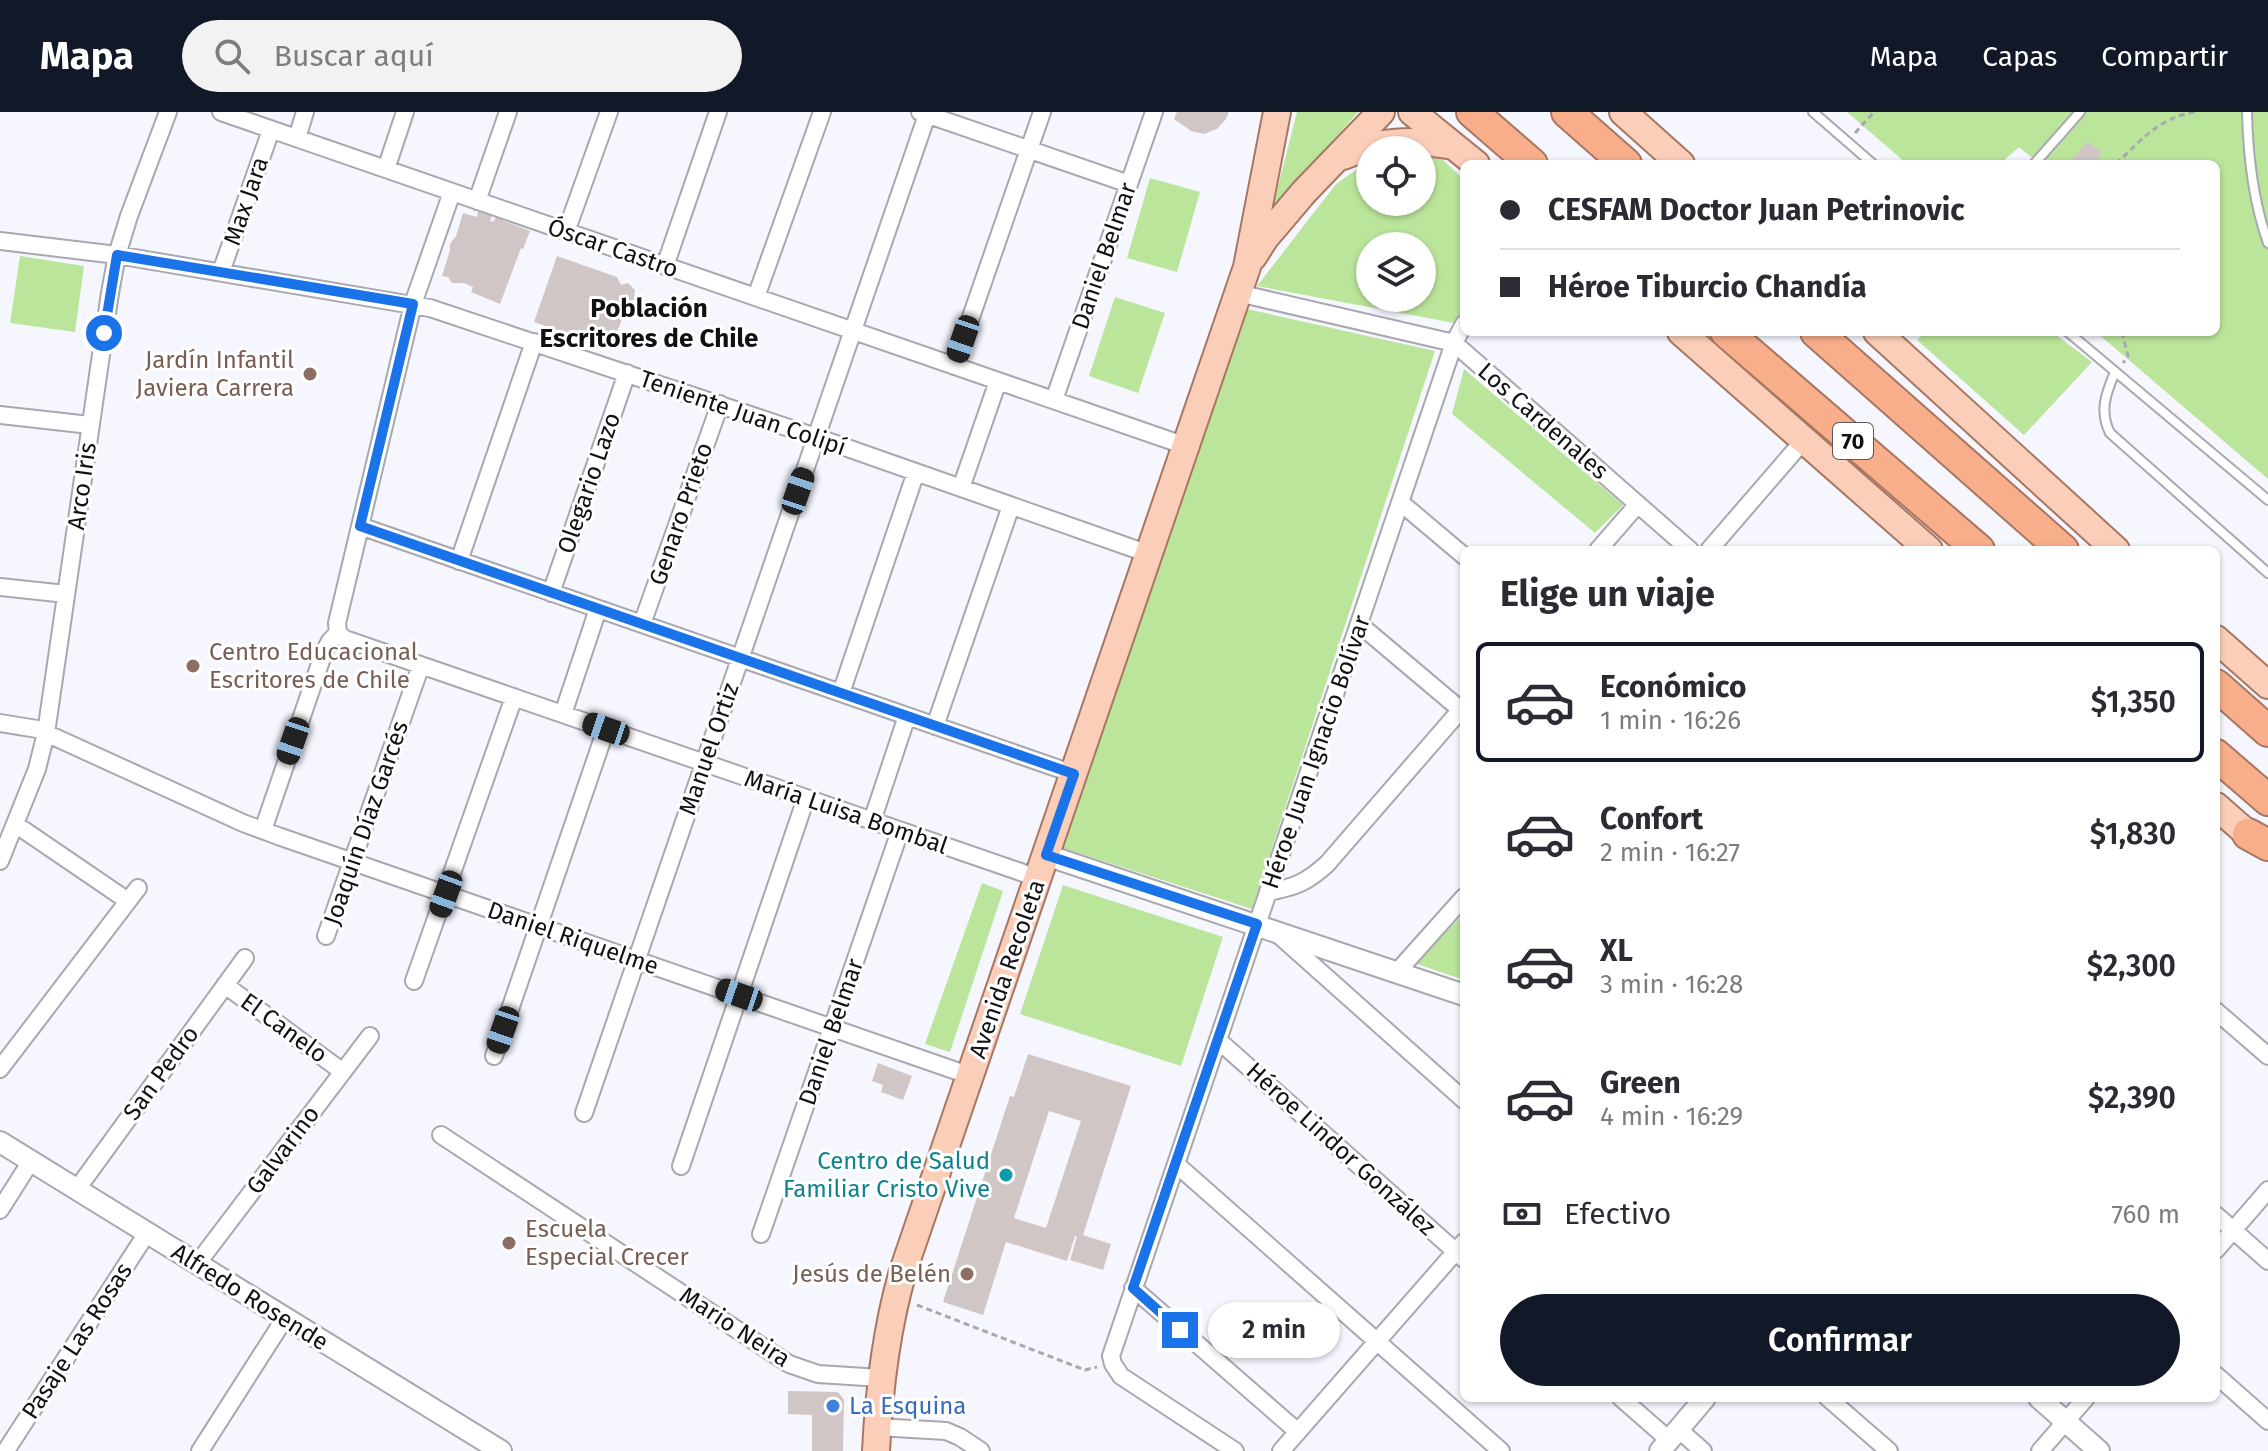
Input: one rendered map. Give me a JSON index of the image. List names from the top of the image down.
{
  "streets": {
    "highway": ["70"],
    "main road": ["Avenida Recoleta"],
    "street": [
      "Max Jara",
      "Óscar Castro",
      "Daniel Belmar",
      "Teniente Juan Colipí",
      "Los Cardenales",
      "Olegario Lazo",
      "Arco Iris",
      "Genaro Prieto",
      "Manuel Ortiz",
      "Héroe Juan Ignacio Bolívar",
      "María Luisa Bombal",
      "Joaquín Díaz Garcés",
      "Daniel Riquelme",
      "El Canelo",
      "San Pedro",
      "Héroe Lindor González",
      "Galvarino",
      "Alfredo Rosende",
      "Mario Neira",
      "Pasaje Las Rosas"
    ]
  },
  "crossings": [
    ["Max Jara", "Óscar Castro"],
    ["Max Jara", "Teniente Juan Colipí"],
    ["Óscar Castro", "Daniel Belmar"],
    ["Óscar Castro", "Manuel Ortiz"],
    ["Óscar Castro", "Avenida Recoleta"],
    ["Daniel Belmar", "María Luisa Bombal"],
    ["Daniel Belmar", "Daniel Riquelme"],
    ["Teniente Juan Colipí", "Olegario Lazo"],
    ["Teniente Juan Colipí", "Arco Iris"],
    ["Teniente Juan Colipí", "Genaro Prieto"],
    ["Teniente Juan Colipí", "Manuel Ortiz"],
    ["Teniente Juan Colipí", "Avenida Recoleta"],
    ["Los Cardenales", "Héroe Juan Ignacio Bolívar"],
    ["Los Cardenales", "Avenida Recoleta"],
    ["Arco Iris", "Daniel Riquelme"],
    ["Manuel Ortiz", "María Luisa Bombal"],
    ["Manuel Ortiz", "Daniel Riquelme"],
    ["Héroe Juan Ignacio Bolívar", "Héroe Lindor González"],
    ["María Luisa Bombal", "Joaquín Díaz Garcés"],
    ["María Luisa Bombal", "Avenida Recoleta"],
    ["Joaquín Díaz Garcés", "Daniel Riquelme"],
    ["Daniel Riquelme", "Avenida Recoleta"],
    ["Avenida Recoleta", "Mario Neira"],
    ["El Canelo", "San Pedro"],
    ["El Canelo", "Galvarino"],
    ["San Pedro", "Alfredo Rosende"],
    ["Galvarino", "Alfredo Rosende"],
    ["Alfredo Rosende", "Pasaje Las Rosas"]
  ],
  "districts": ["Población Escritores de Chile"],
  "places": [
    "Jardín Infantil Javiera Carrera",
    "Centro Educacional Escritores de Chile",
    "Centro de Salud Familiar Cristo Vive",
    "Escuela Especial Crecer",
    "Jesús de Belén",
    "La Esquina"
  ],
  "page": {
    "header": "Mapa",
    "search": "Buscar aquí",
    "nav": ["Mapa", "Capas", "Compartir"],
    "banner": ["CESFAM Doctor Juan Petrinovic", "Héroe Tiburcio Chandía"],
    "heading": "Elige un viaje",
    "list": [
      {
        "name": "Económico",
        "note": "1 min · 16:26",
        "value": "$1,350"
      },
      {
        "name": "Confort",
        "note": "2 min · 16:27",
        "value": "$1,830"
      },
      {
        "name": "XL",
        "note": "3 min · 16:28",
        "value": "$2,300"
      },
      {
        "name": "Green",
        "note": "4 min · 16:29",
        "value": "$2,390"
      }
    ],
    "pay": ["Efectivo", "760 m"],
    "buttons": "Confirmar",
    "bubble": "2 min"
  }
}
